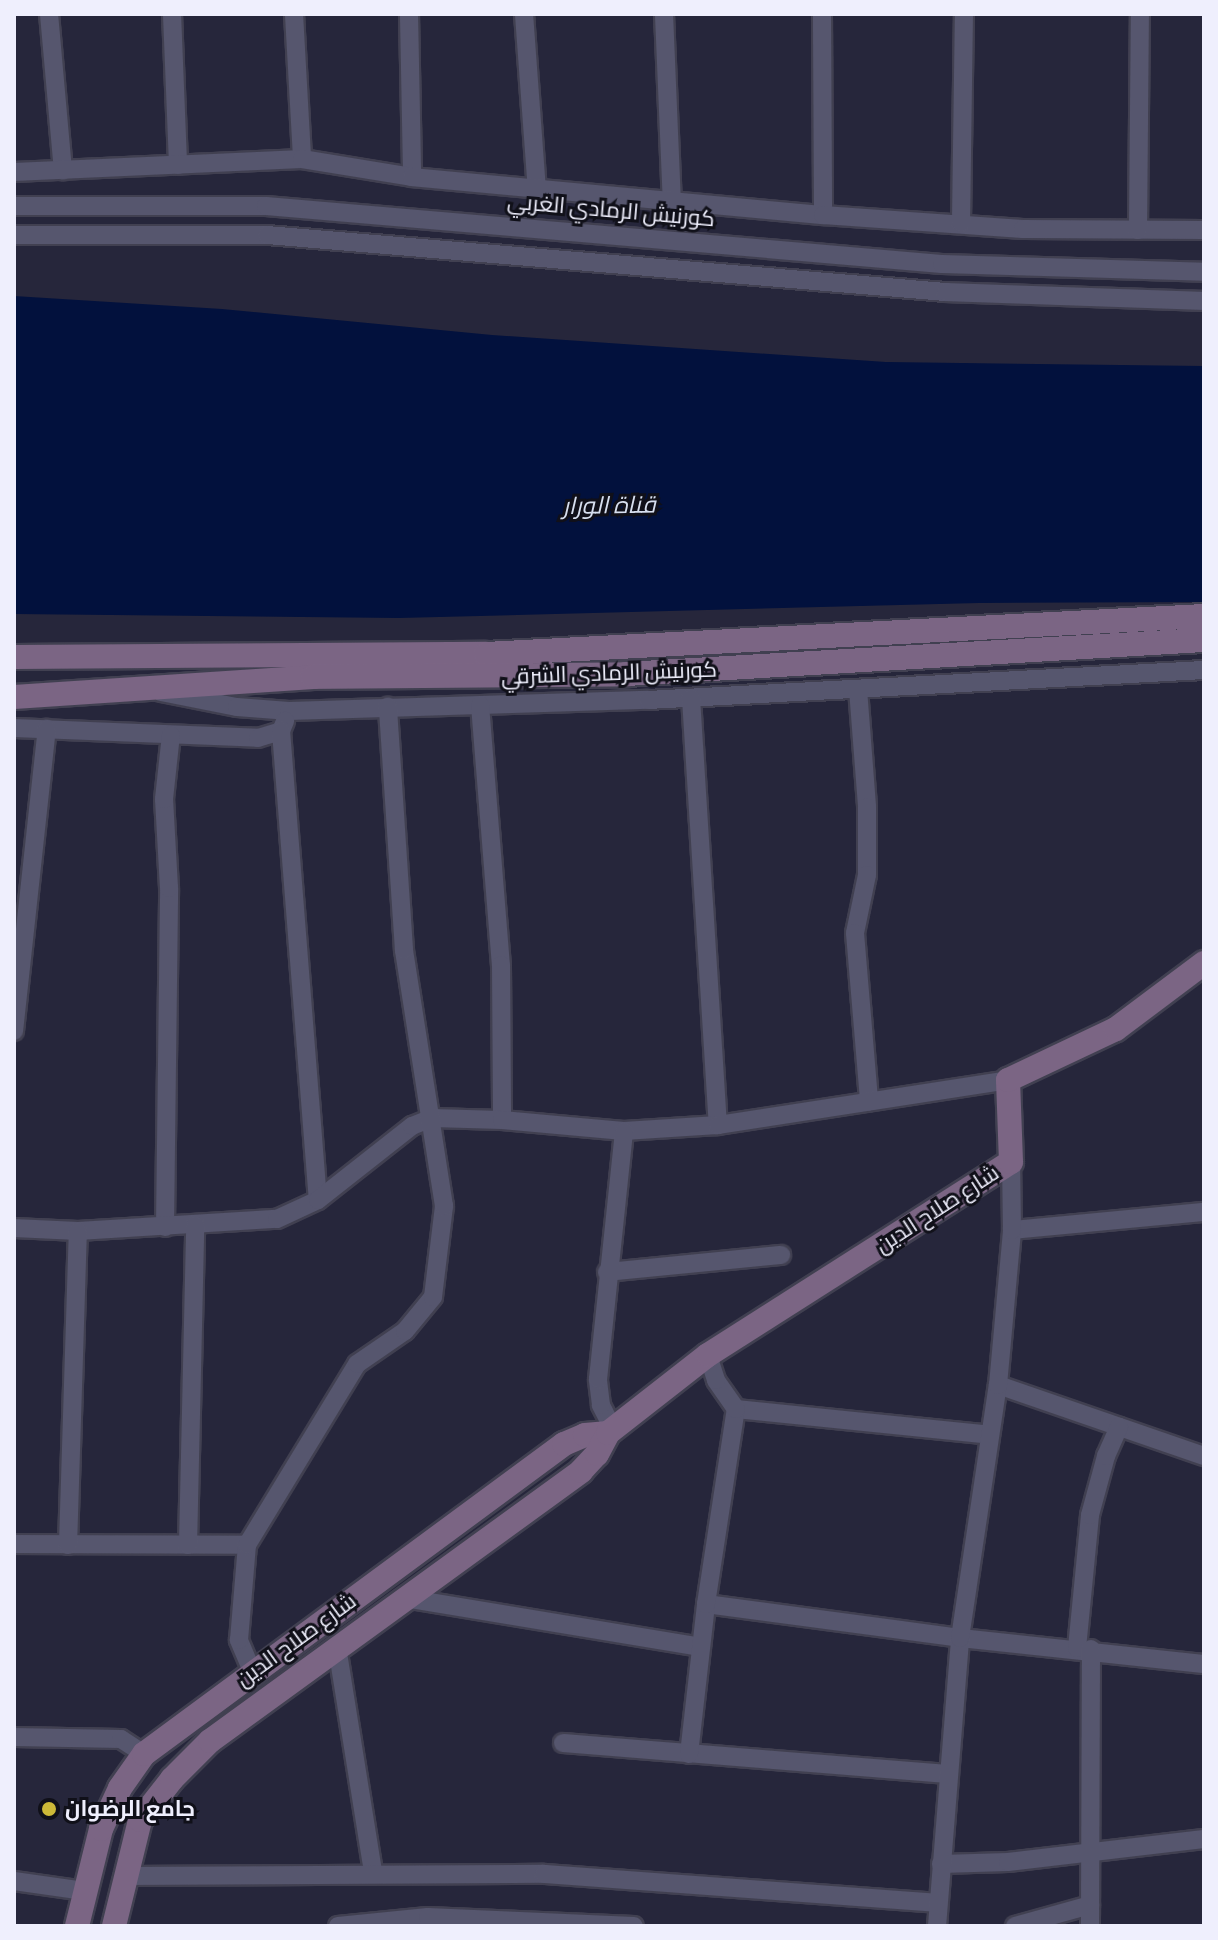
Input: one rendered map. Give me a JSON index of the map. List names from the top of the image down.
{
  "streets": {
    "main road": ["كورنيش الرمادي الشرقي", "شارع صلاح الدين"],
    "street": ["كورنيش الرمادي الغربي"]
  },
  "water": ["قناة الورار"],
  "places": ["جامع الرضوان"]
}
